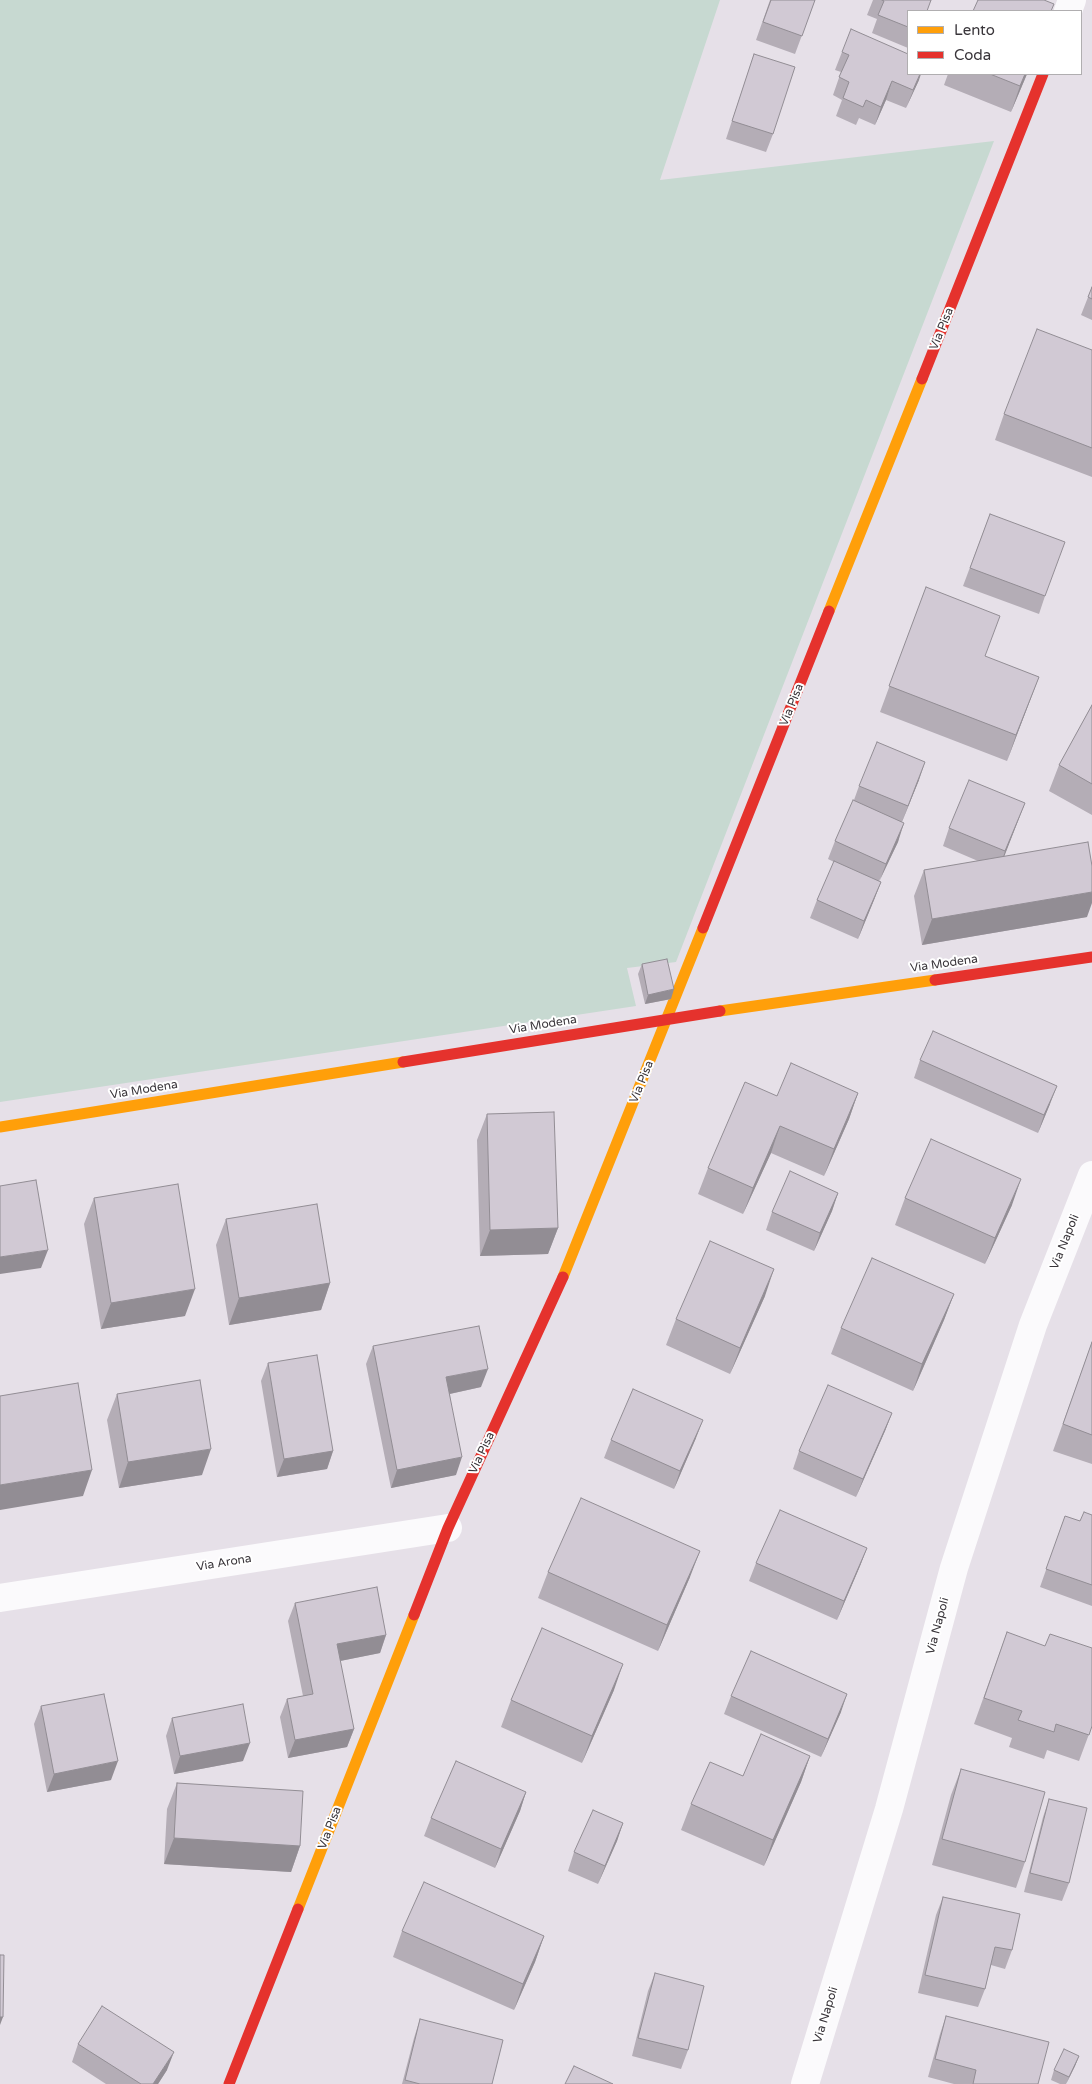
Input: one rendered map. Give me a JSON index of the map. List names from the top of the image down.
{
  "streets": {
    "street": [
      "Via Pisa",
      "Via Modena",
      "Via Napoli",
      "Via Arona"
    ]
  },
  "crossings": [
    ["Via Pisa", "Via Modena"],
    ["Via Pisa", "Via Arona"]
  ],
  "legend": ["Lento", "Coda"]
}
